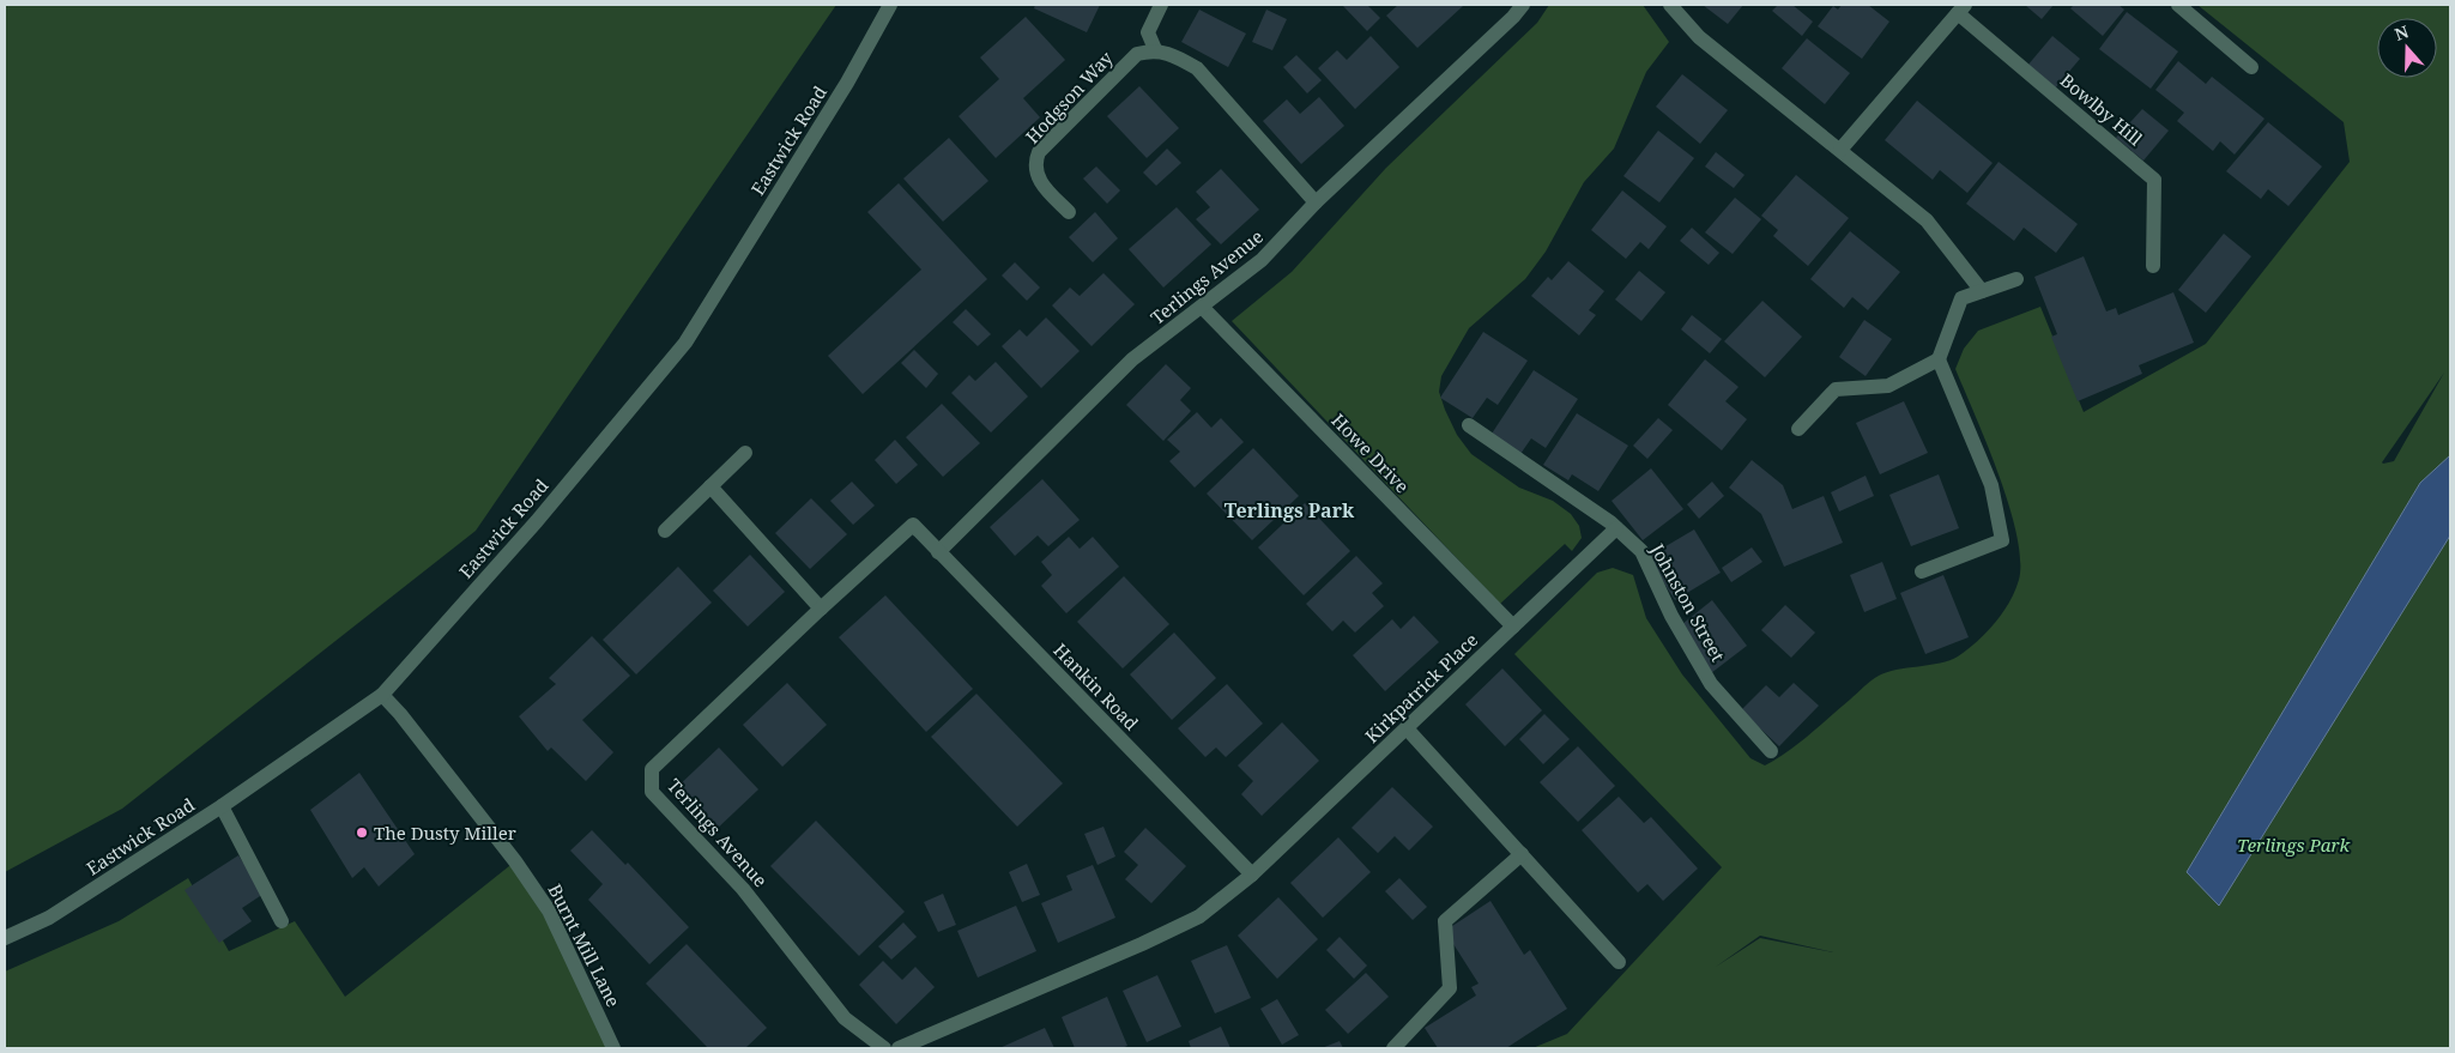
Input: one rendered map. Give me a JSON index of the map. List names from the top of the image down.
{
  "streets": {
    "street": [
      "Hodgson Way",
      "Bowlby Hill",
      "Eastwick Road",
      "Terlings Avenue",
      "Howe Drive",
      "Johnston Street",
      "Hankin Road",
      "Kirkpatrick Place",
      "Burnt Mill Lane"
    ]
  },
  "crossings": [
    ["Eastwick Road", "Burnt Mill Lane"],
    ["Terlings Avenue", "Howe Drive"],
    ["Terlings Avenue", "Hankin Road"],
    ["Howe Drive", "Kirkpatrick Place"],
    ["Johnston Street", "Kirkpatrick Place"],
    ["Hankin Road", "Kirkpatrick Place"]
  ],
  "districts": ["Terlings Park"],
  "parks": ["Terlings Park"],
  "places": ["The Dusty Miller"],
  "north": "top"
}
